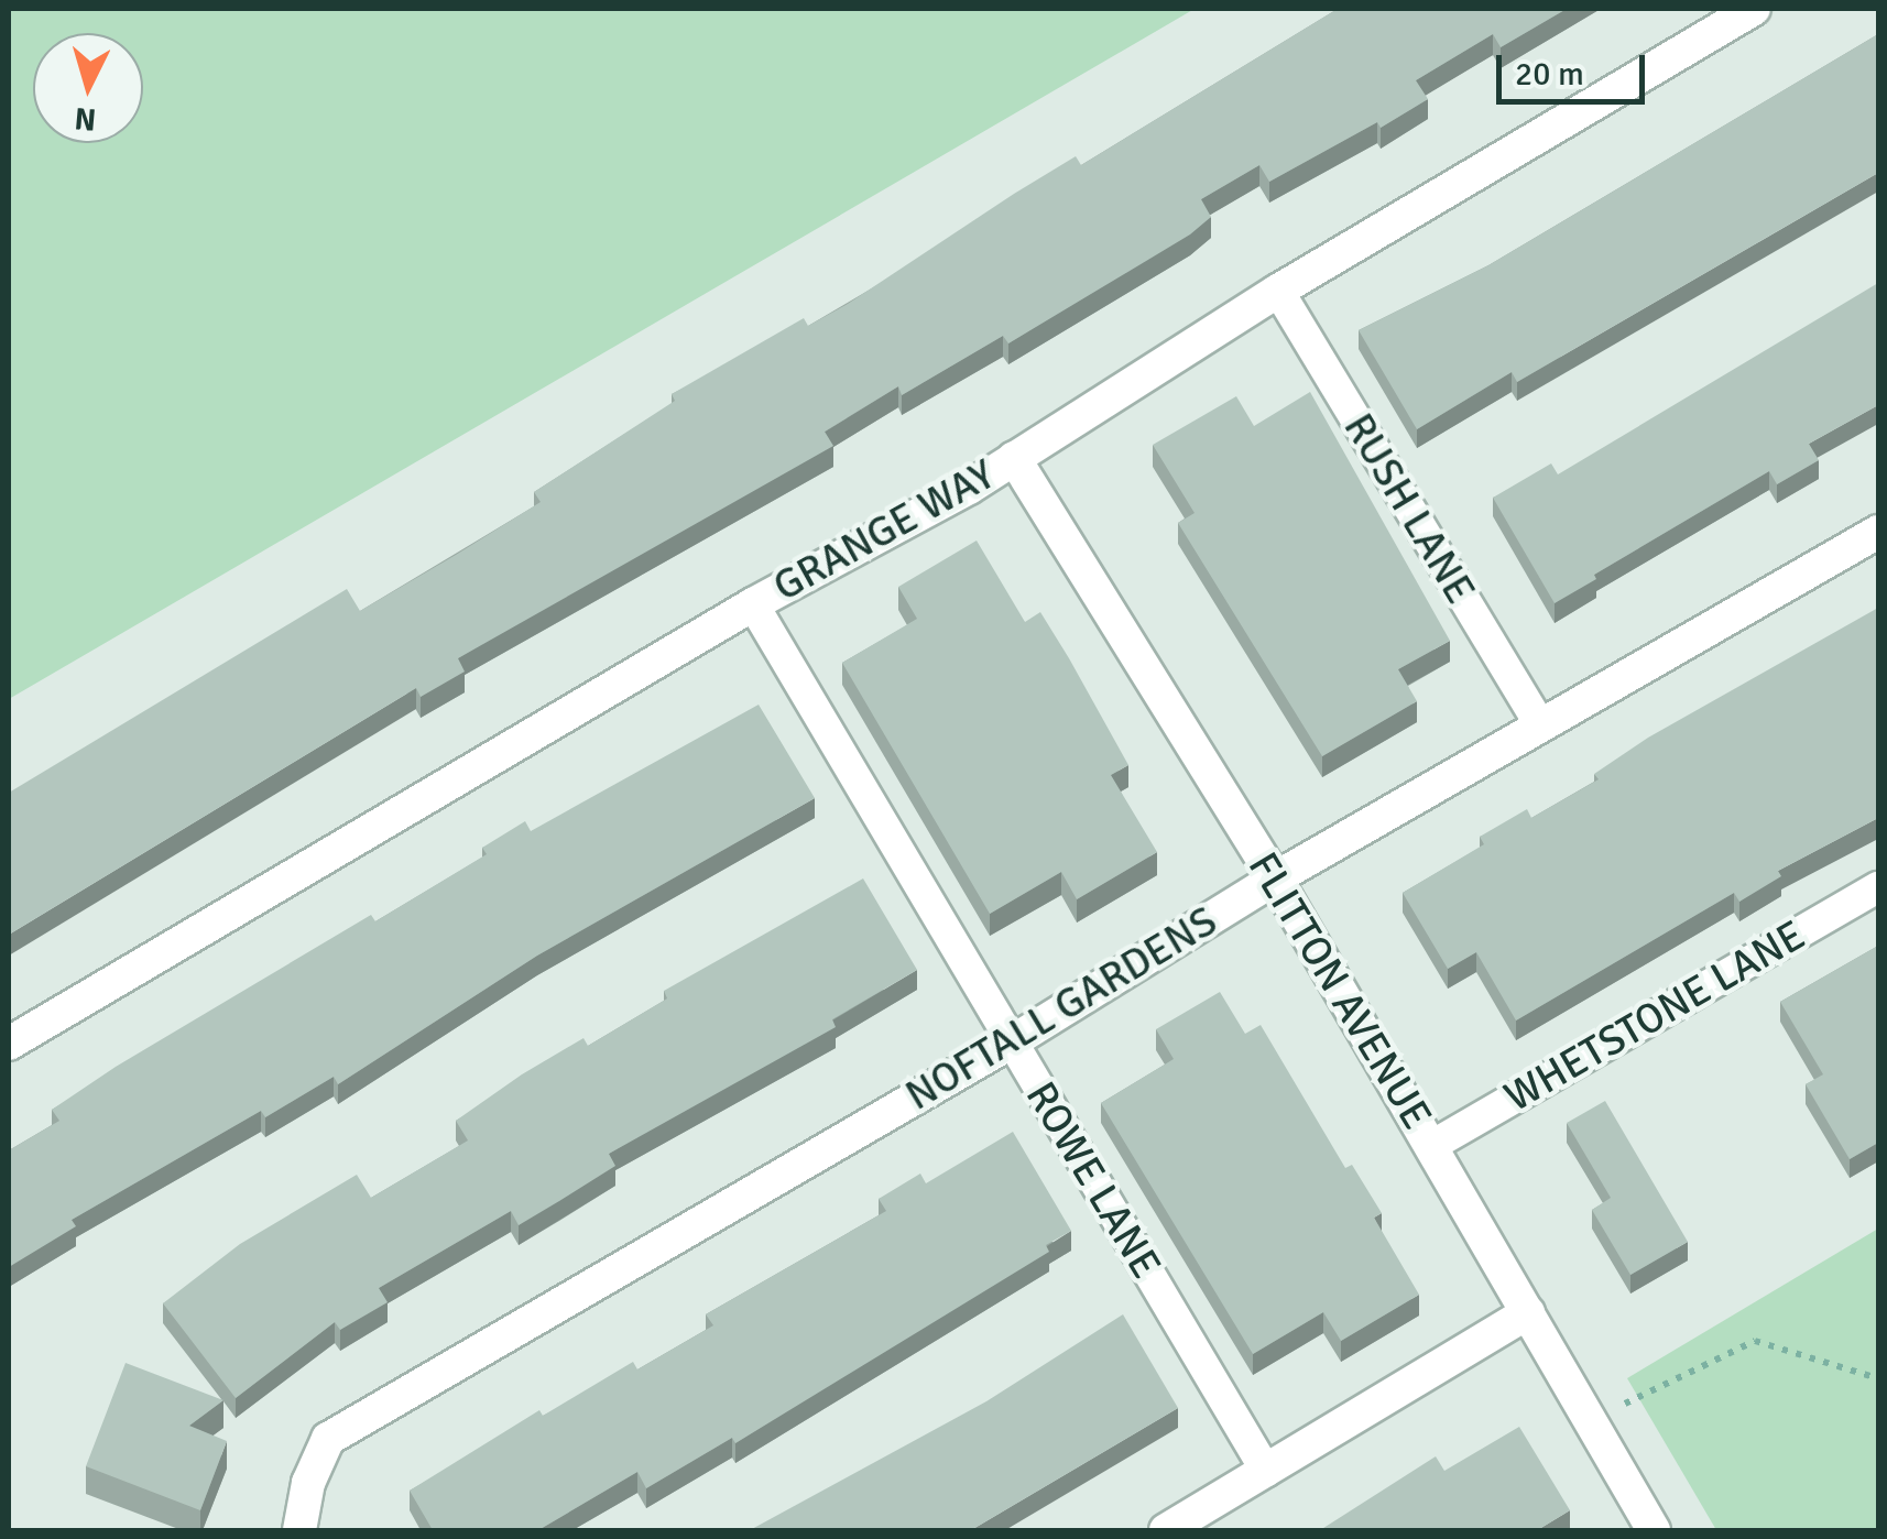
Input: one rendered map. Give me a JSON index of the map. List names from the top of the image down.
{
  "streets": {
    "street": ["GRANGE WAY", "FLITTON AVENUE", "NOFTALL GARDENS"],
    "lane": ["RUSH LANE", "WHETSTONE LANE", "ROWE LANE"]
  },
  "crossings": [
    ["RUSH LANE", "GRANGE WAY"],
    ["RUSH LANE", "NOFTALL GARDENS"],
    ["GRANGE WAY", "FLITTON AVENUE"],
    ["GRANGE WAY", "ROWE LANE"],
    ["FLITTON AVENUE", "NOFTALL GARDENS"],
    ["FLITTON AVENUE", "WHETSTONE LANE"],
    ["NOFTALL GARDENS", "ROWE LANE"]
  ],
  "scale_bar": "20 m",
  "north": "bottom"
}
